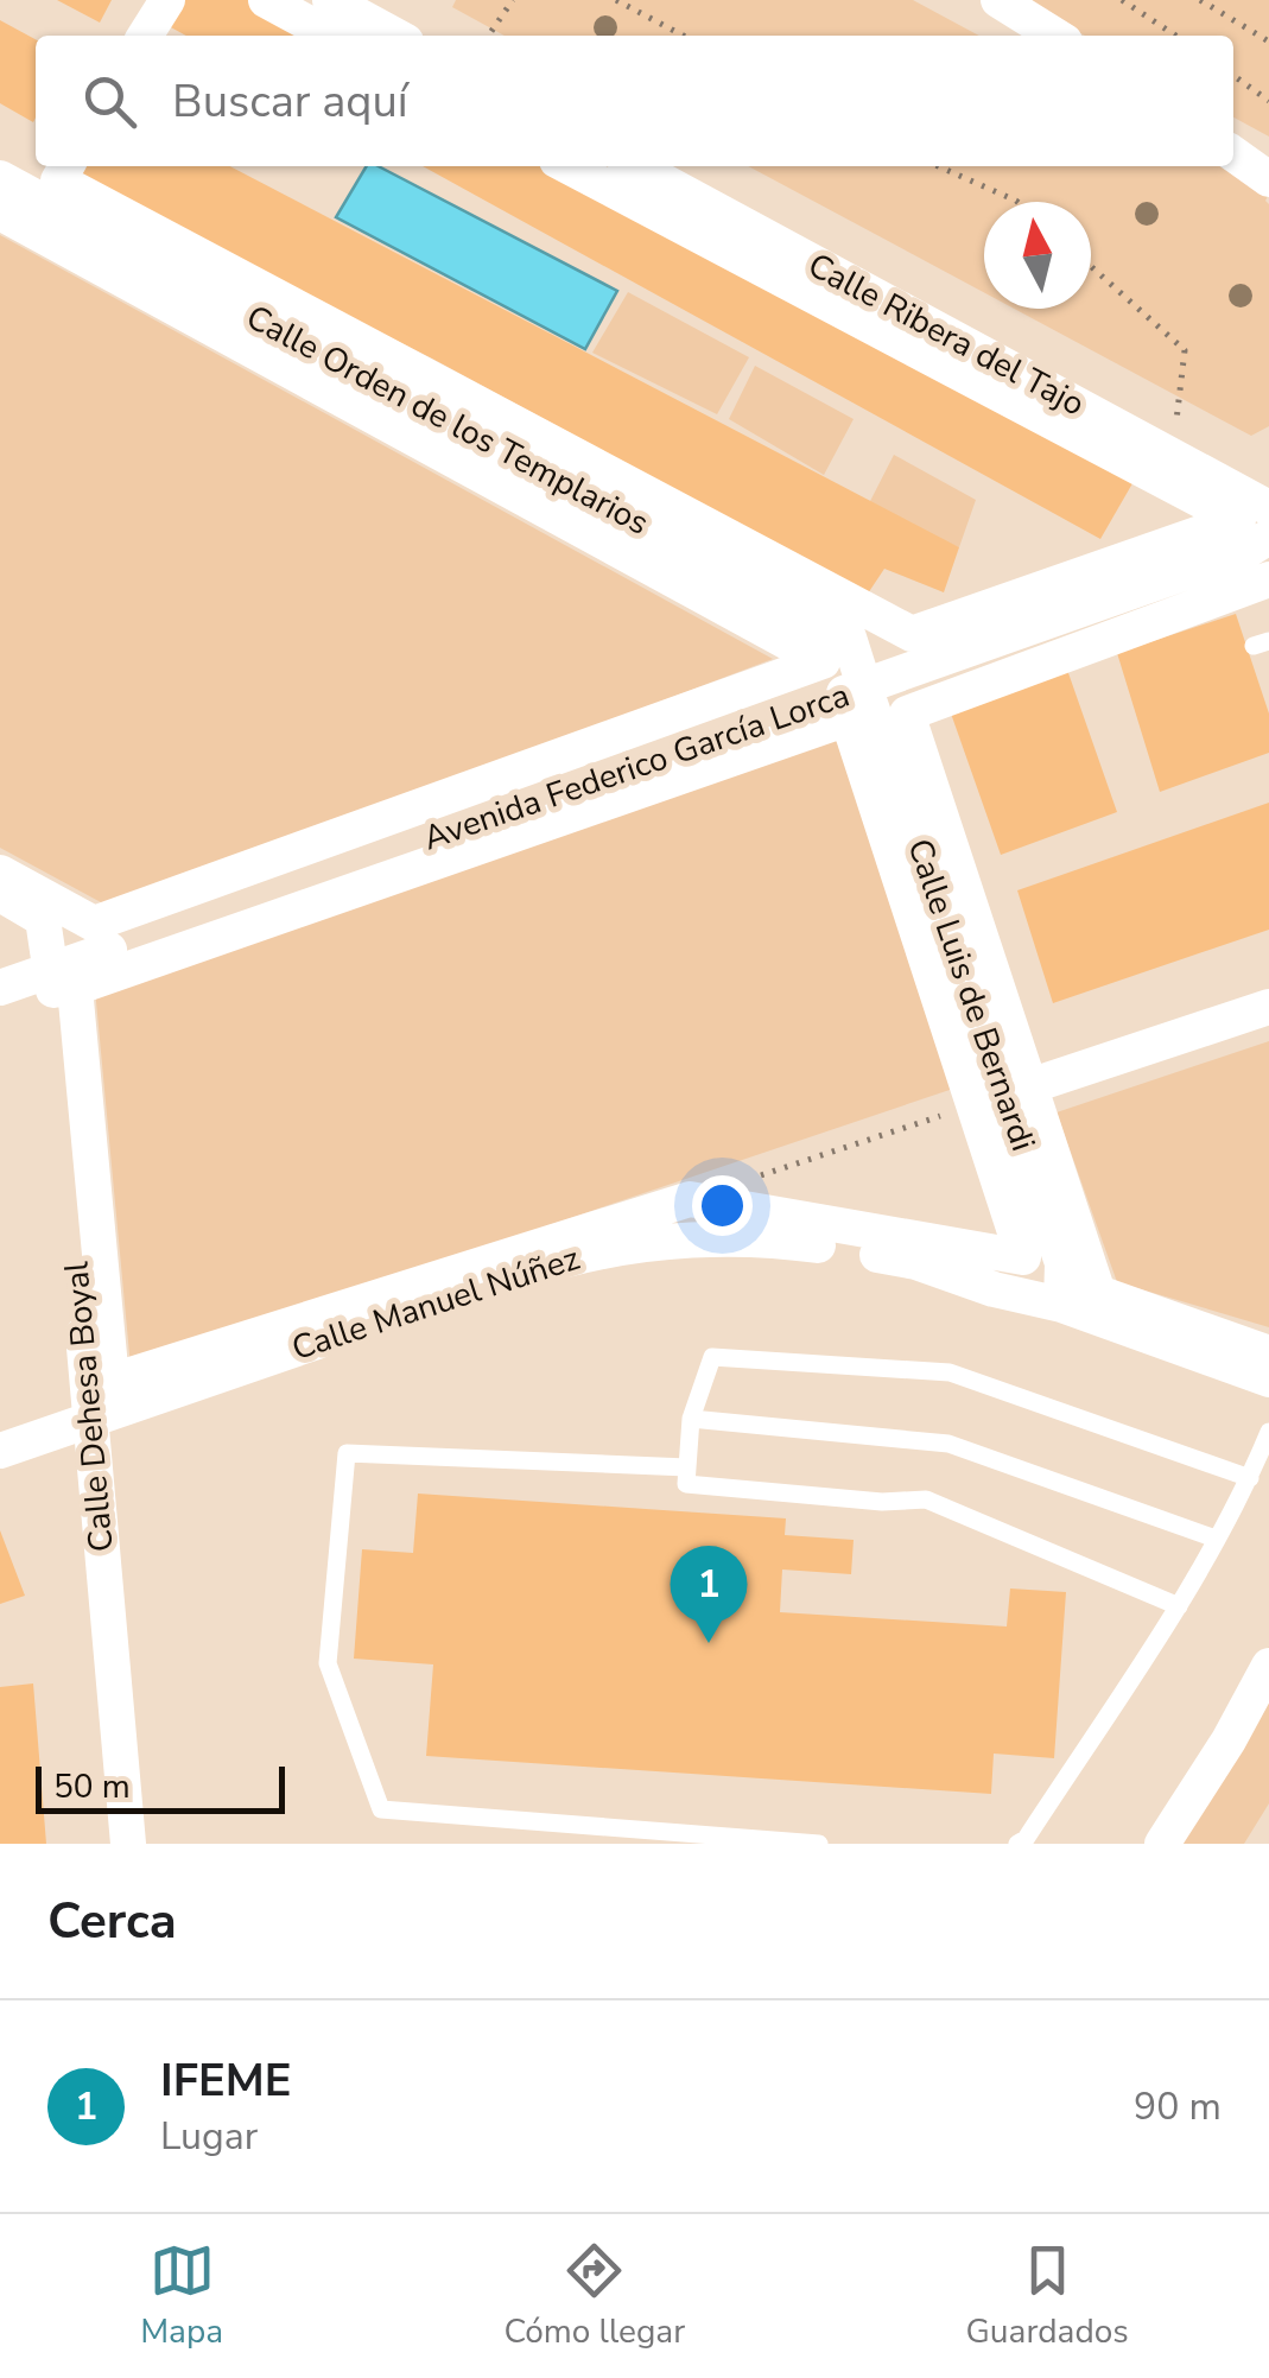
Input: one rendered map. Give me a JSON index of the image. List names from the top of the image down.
{
  "streets": {
    "street": [
      "Calle Ribera del Tajo",
      "Calle Orden de los Templarios",
      "Avenida Federico García Lorca",
      "Calle Luis de Bernardi",
      "Calle Manuel Núñez",
      "Calle Dehesa Boyal"
    ]
  },
  "crossings": [
    ["Calle Orden de los Templarios", "Avenida Federico García Lorca"],
    ["Calle Orden de los Templarios", "Calle Luis de Bernardi"],
    ["Avenida Federico García Lorca", "Calle Luis de Bernardi"],
    ["Avenida Federico García Lorca", "Calle Dehesa Boyal"],
    ["Calle Luis de Bernardi", "Calle Manuel Núñez"],
    ["Calle Manuel Núñez", "Calle Dehesa Boyal"]
  ],
  "scale_bar": "50 m",
  "north": "top",
  "page": {
    "search": "Buscar aquí",
    "pins": "1",
    "scale": "50 m",
    "heading": "Cerca",
    "list": [
      {
        "mark": "1",
        "name": "IFEME",
        "note": "Lugar",
        "value": "90 m"
      }
    ],
    "nav": ["Mapa", "Cómo llegar", "Guardados"]
  }
}
